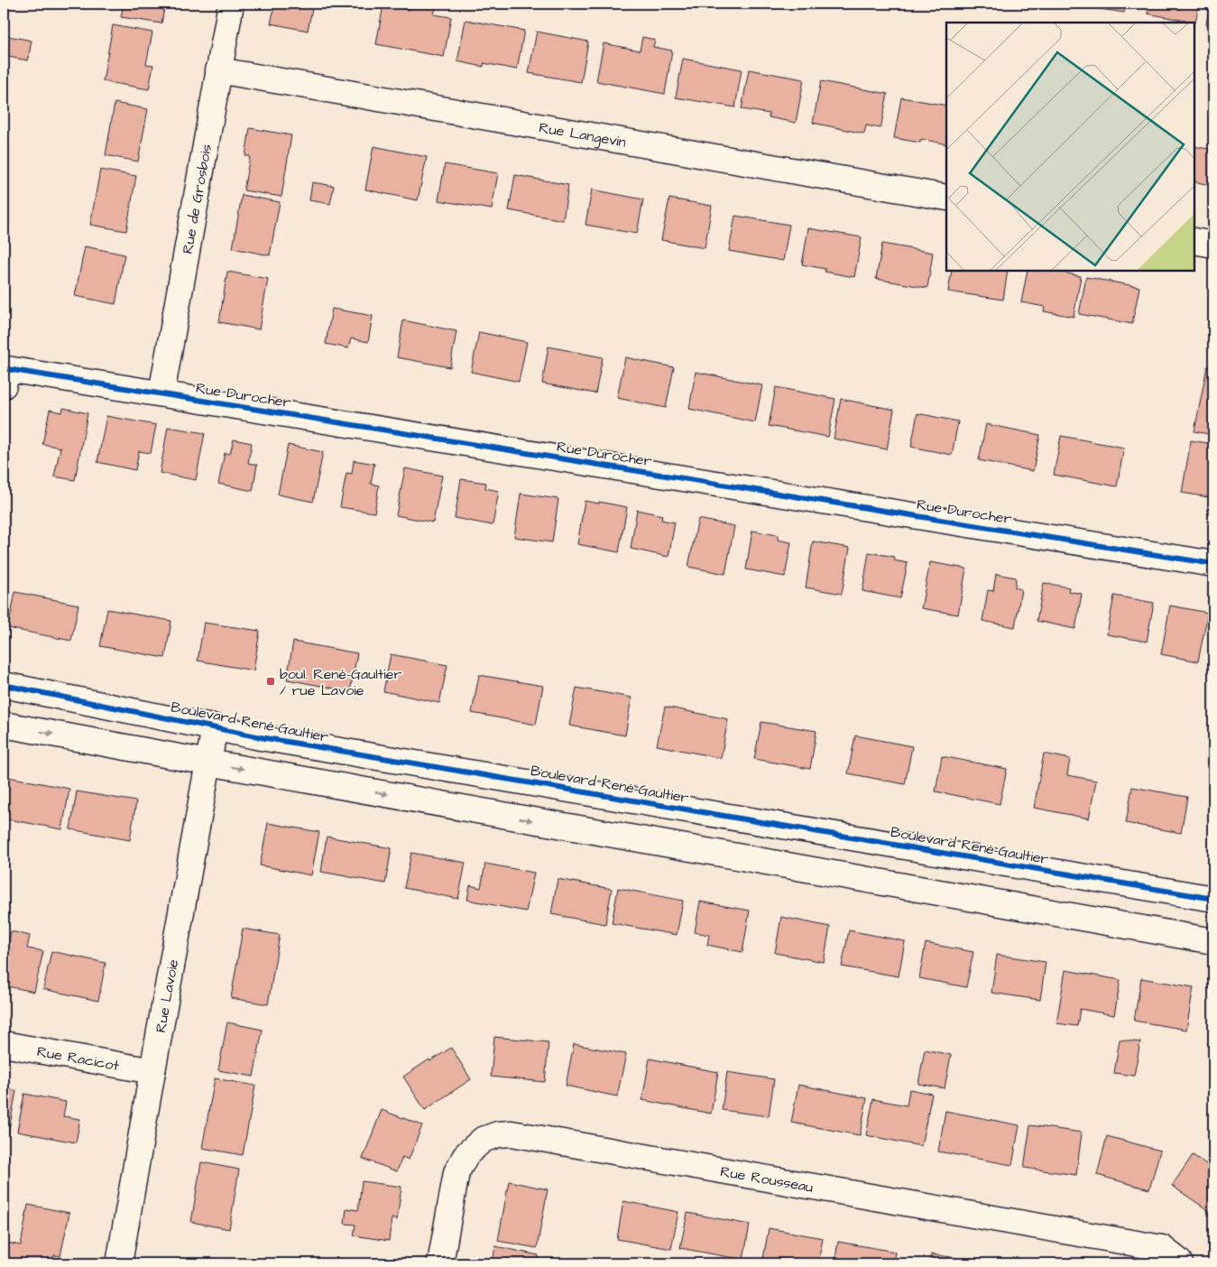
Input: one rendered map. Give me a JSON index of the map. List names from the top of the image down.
{
  "streets": {
    "street": [
      "Rue Langevin",
      "Rue de Grosbois",
      "Rue Durocher",
      "Boulevard René-Gaultier",
      "Rue Lavoie",
      "Rue Racicot",
      "Rue Rousseau"
    ]
  },
  "crossings": [
    ["Rue Langevin", "Rue de Grosbois"],
    ["Rue de Grosbois", "Rue Durocher"],
    ["Boulevard René-Gaultier", "Rue Lavoie"],
    ["Rue Lavoie", "Rue Racicot"]
  ],
  "places": {
    "transit": ["boul. René-Gaultier / rue Lavoie"]
  }
}
